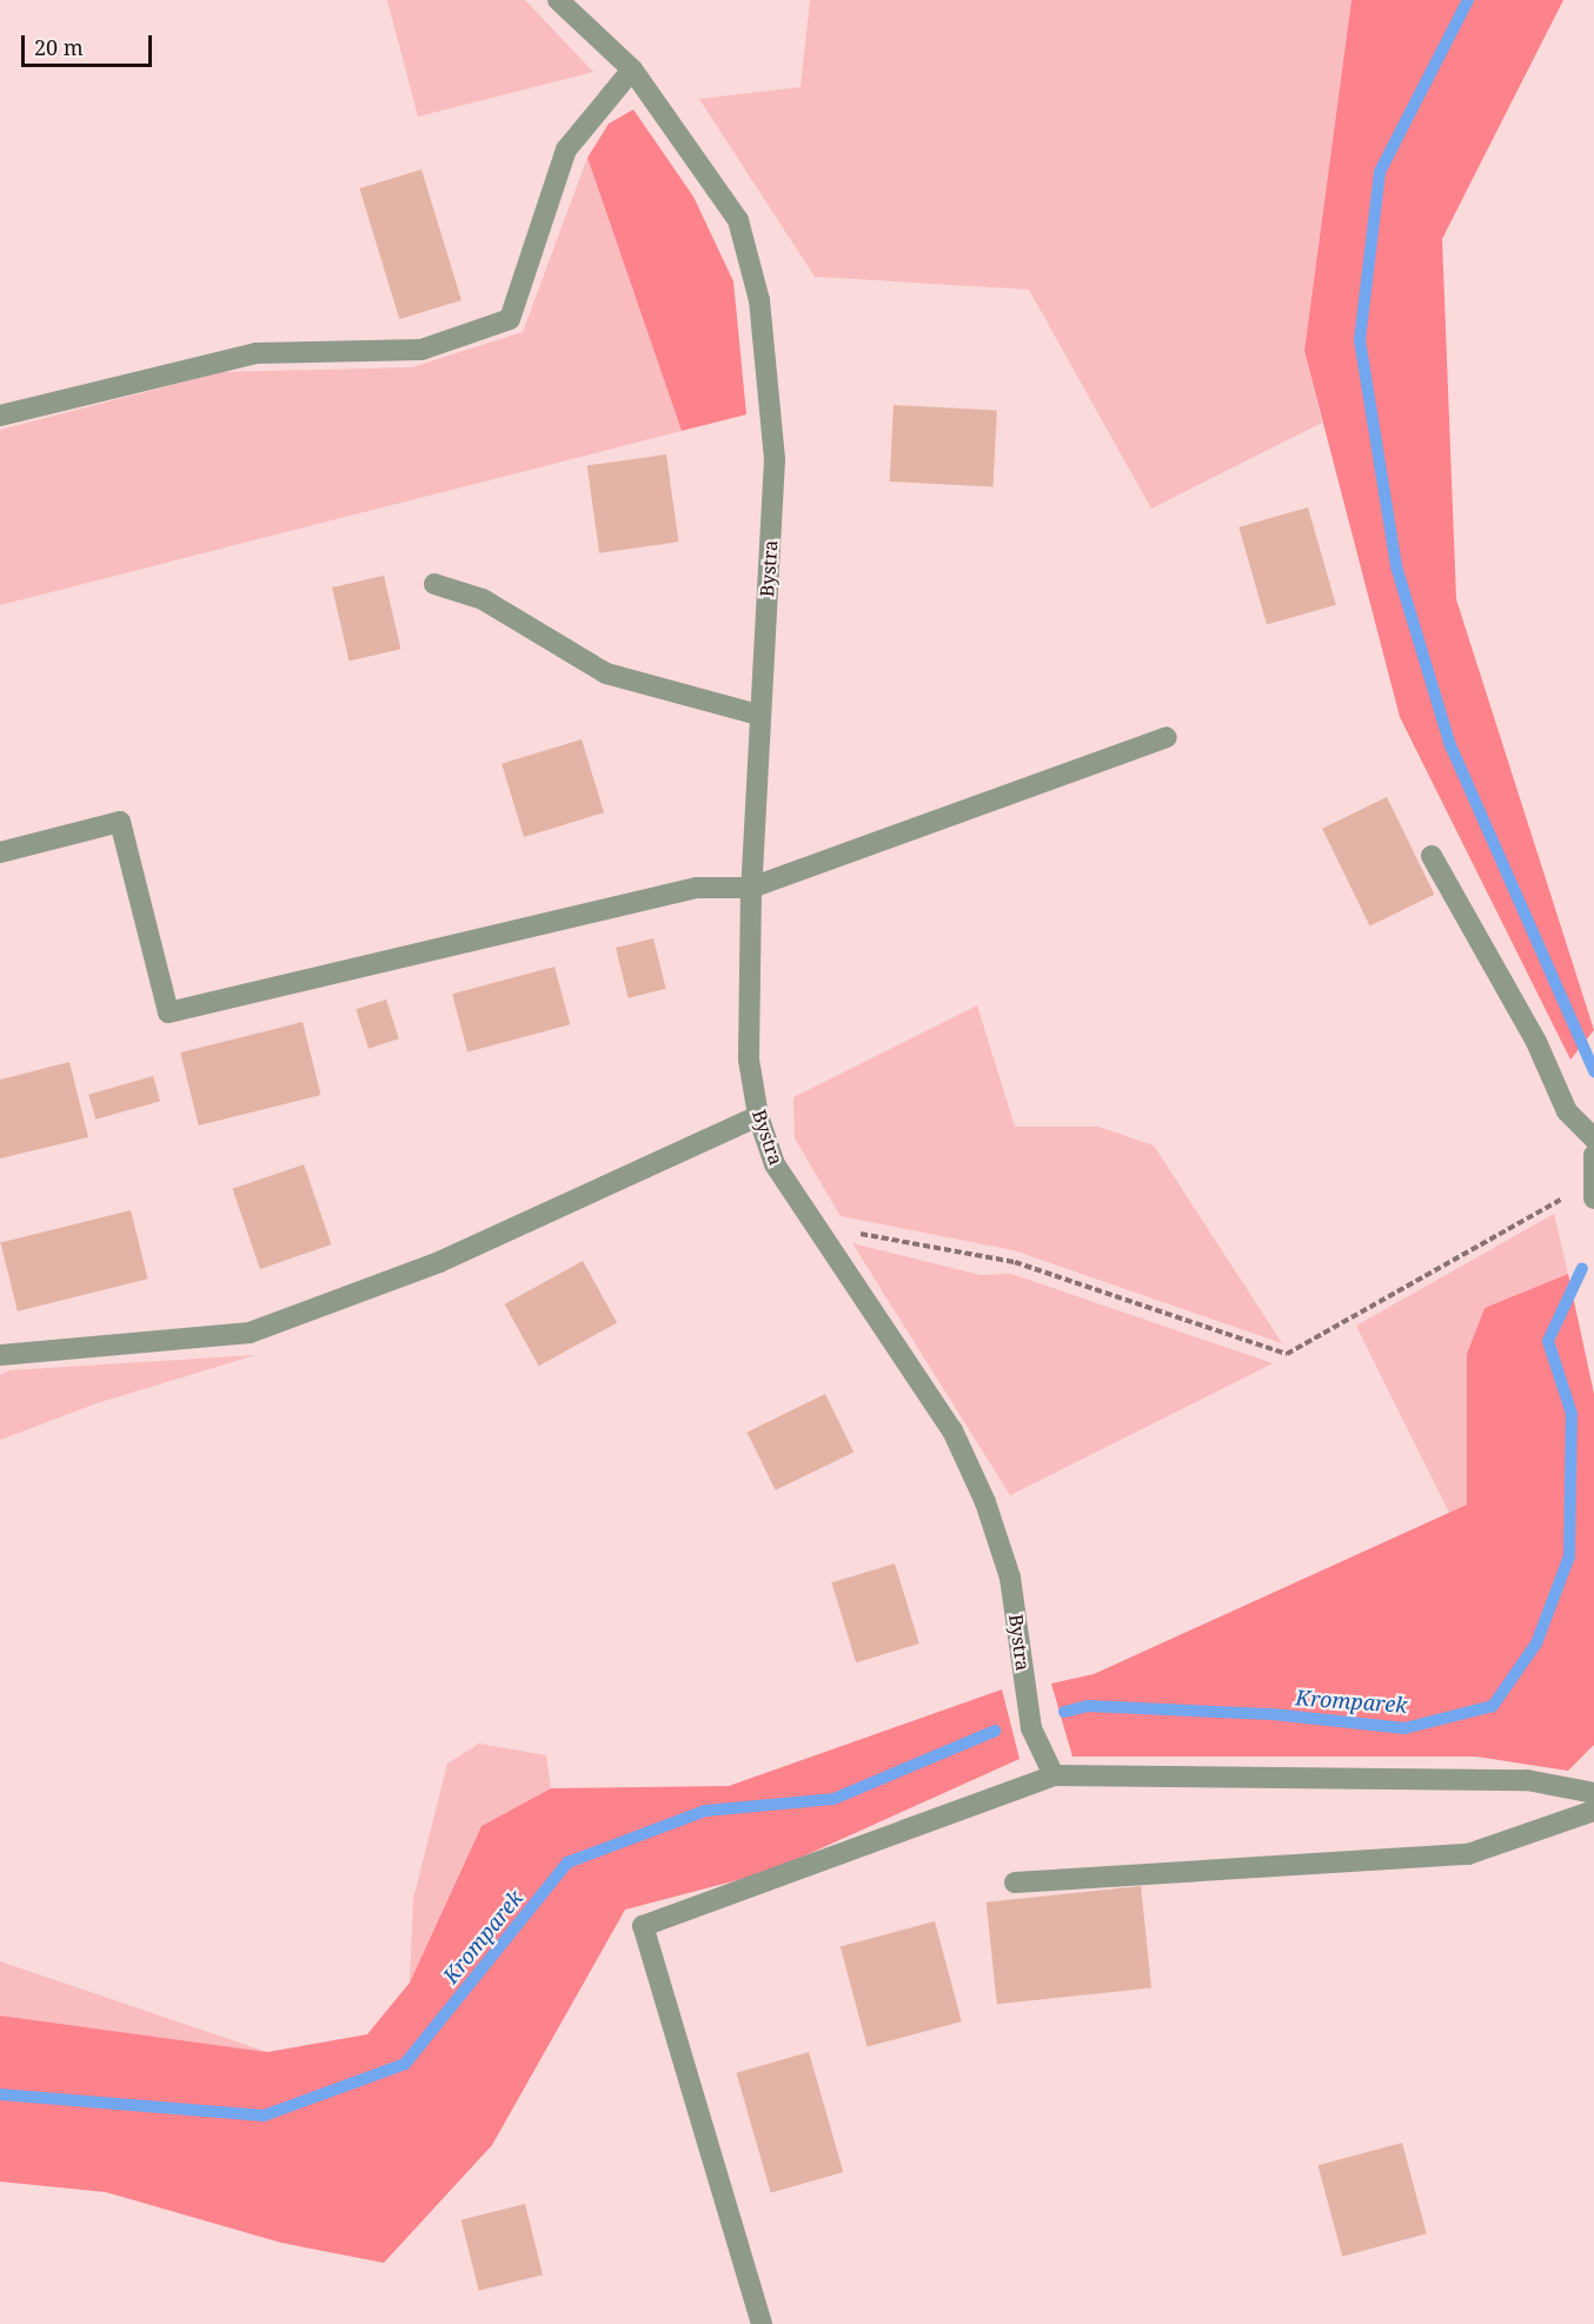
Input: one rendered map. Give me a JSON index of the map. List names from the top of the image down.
{
  "streets": {
    "street": ["Bystra"]
  },
  "water": ["Kromparek"],
  "scale_bar": "20 m"
}
